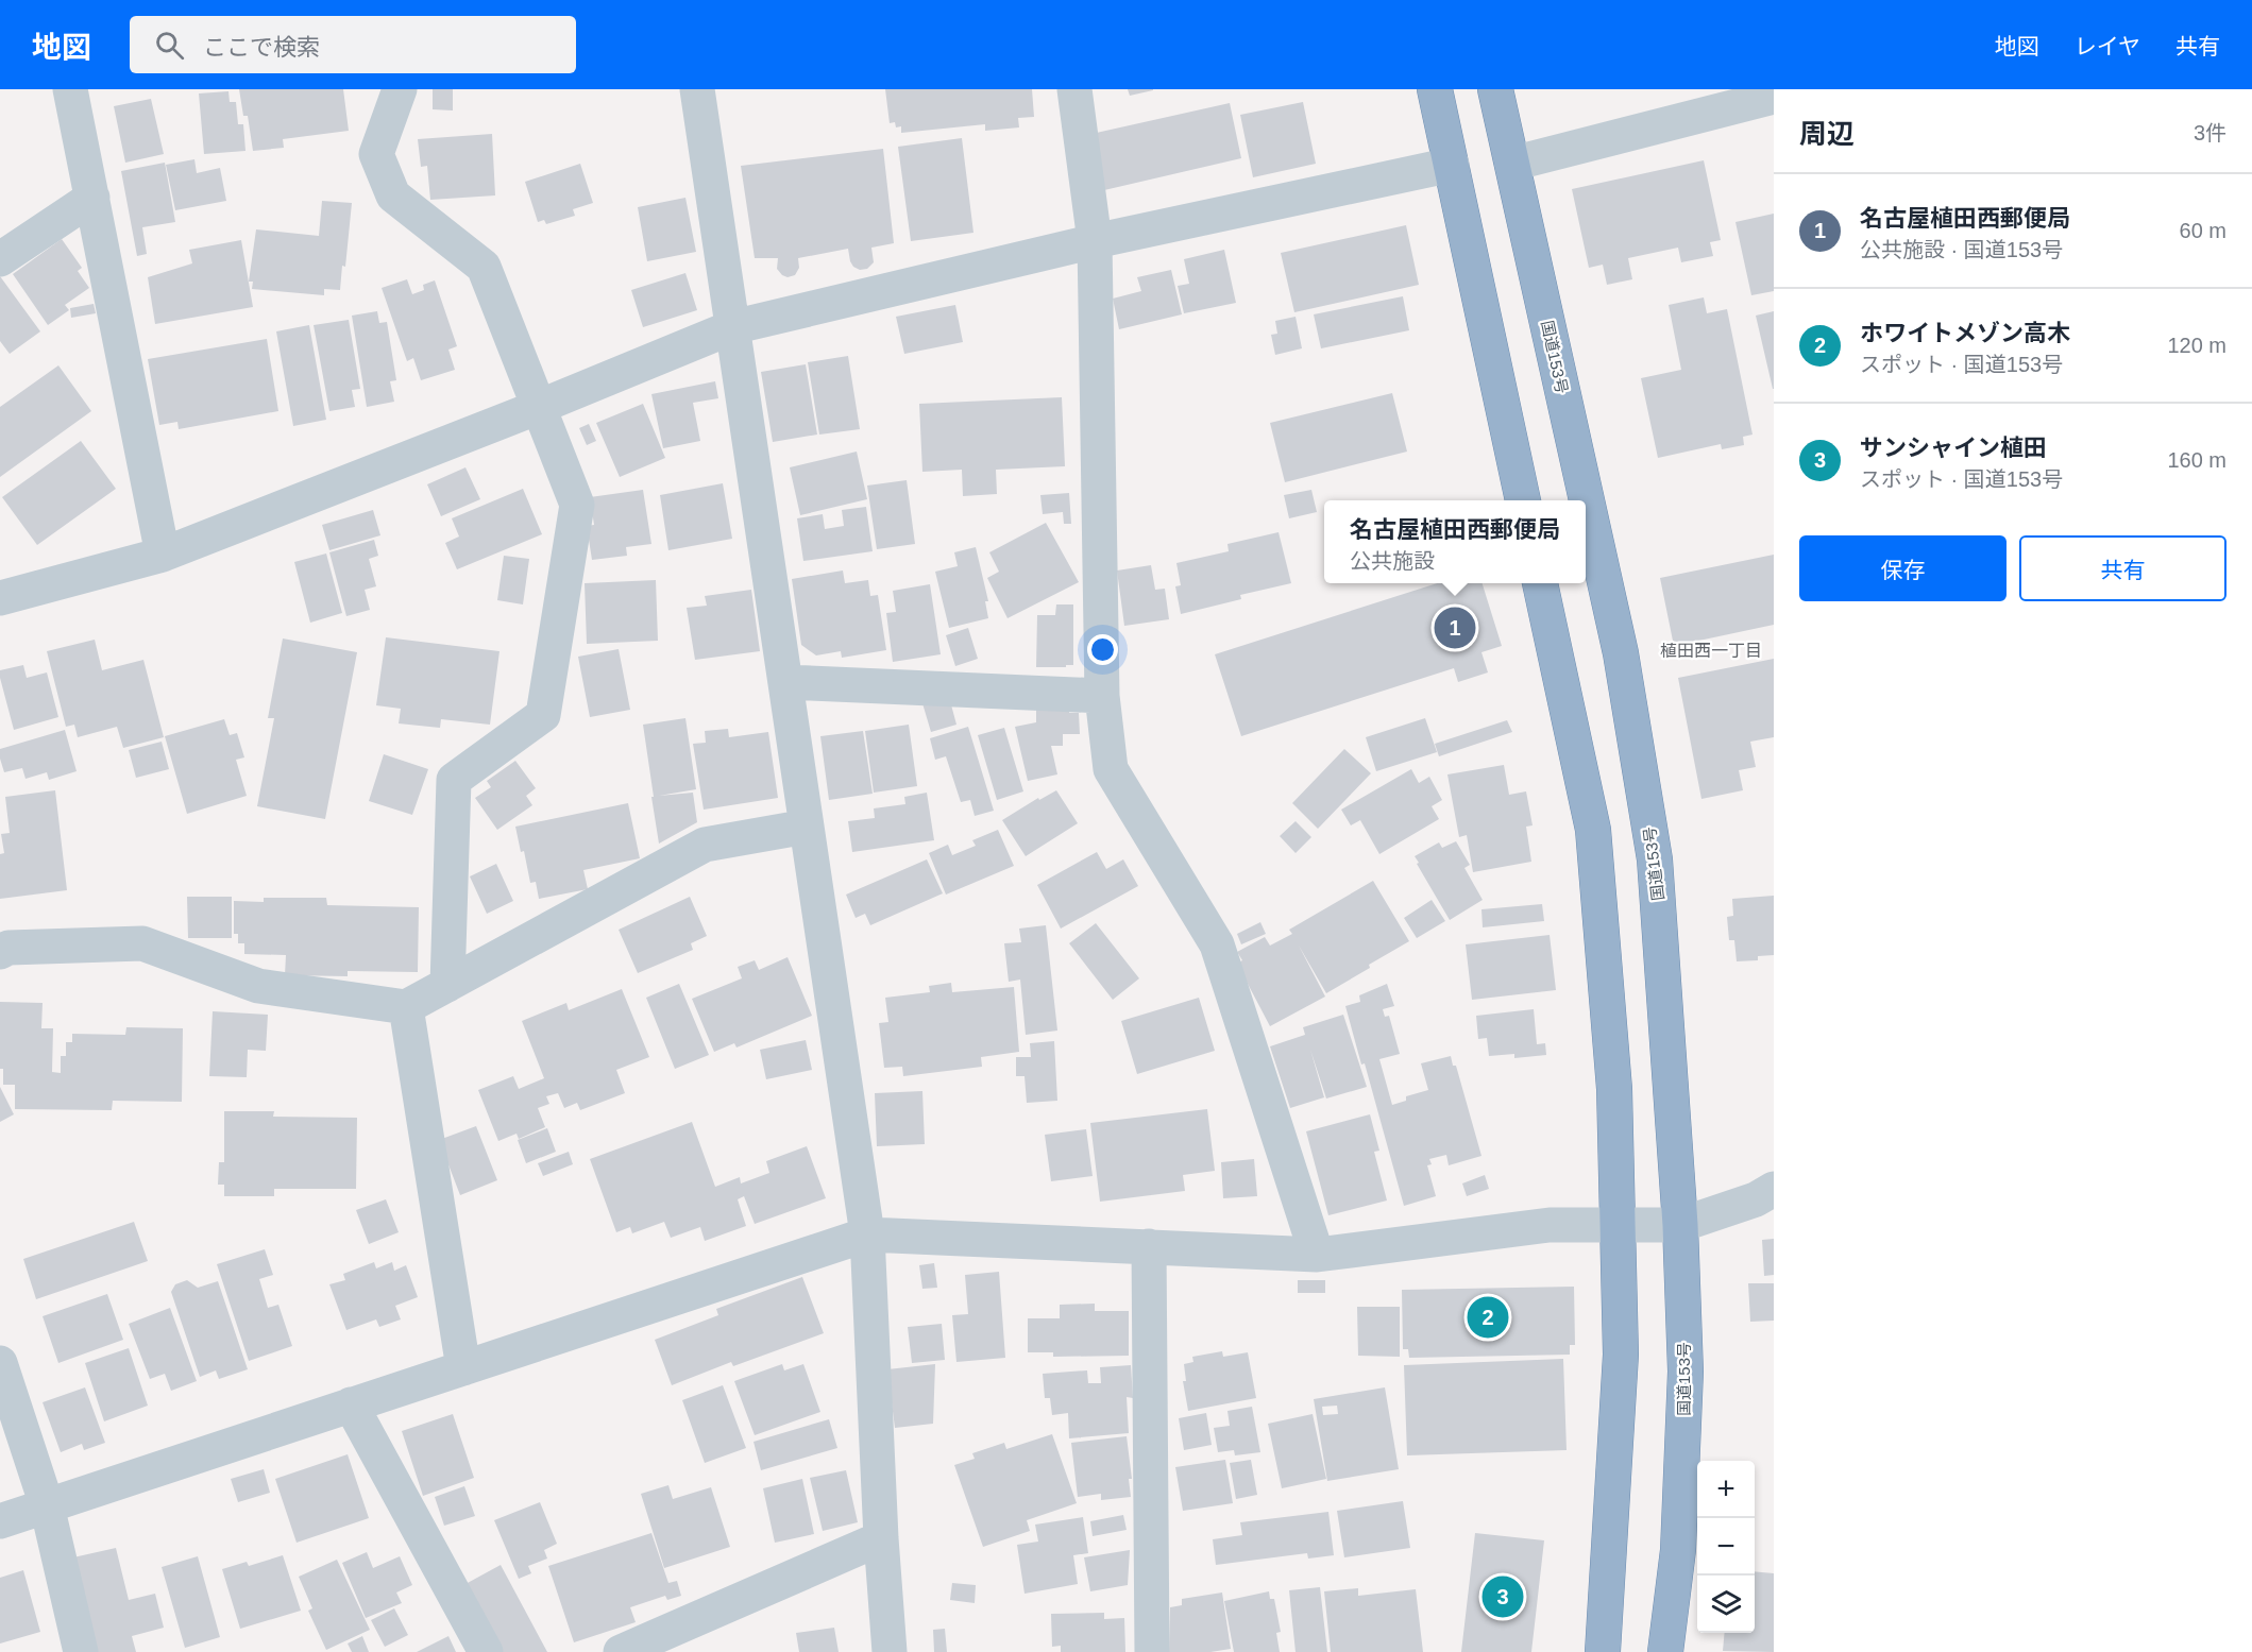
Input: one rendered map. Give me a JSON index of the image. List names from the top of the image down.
{
  "streets": {
    "highway": ["国道153号"]
  },
  "districts": ["植田西一丁目"],
  "page": {
    "header": "地図",
    "search": "ここで検索",
    "nav": ["地図", "レイヤ", "共有"],
    "heading": ["周辺", "3件"],
    "list": [
      {
        "mark": "1",
        "name": "名古屋植田西郵便局",
        "note": "公共施設 · 国道153号",
        "value": "60 m"
      },
      {
        "mark": "2",
        "name": "ホワイトメゾン高木",
        "note": "スポット · 国道153号",
        "value": "120 m"
      },
      {
        "mark": "3",
        "name": "サンシャイン植田",
        "note": "スポット · 国道153号",
        "value": "160 m"
      }
    ],
    "popup": ["名古屋植田西郵便局", "公共施設"],
    "buttons": ["保存", "共有"],
    "pins": ["1", "2", "3"],
    "map_buttons": ["+", "−"]
  }
}
